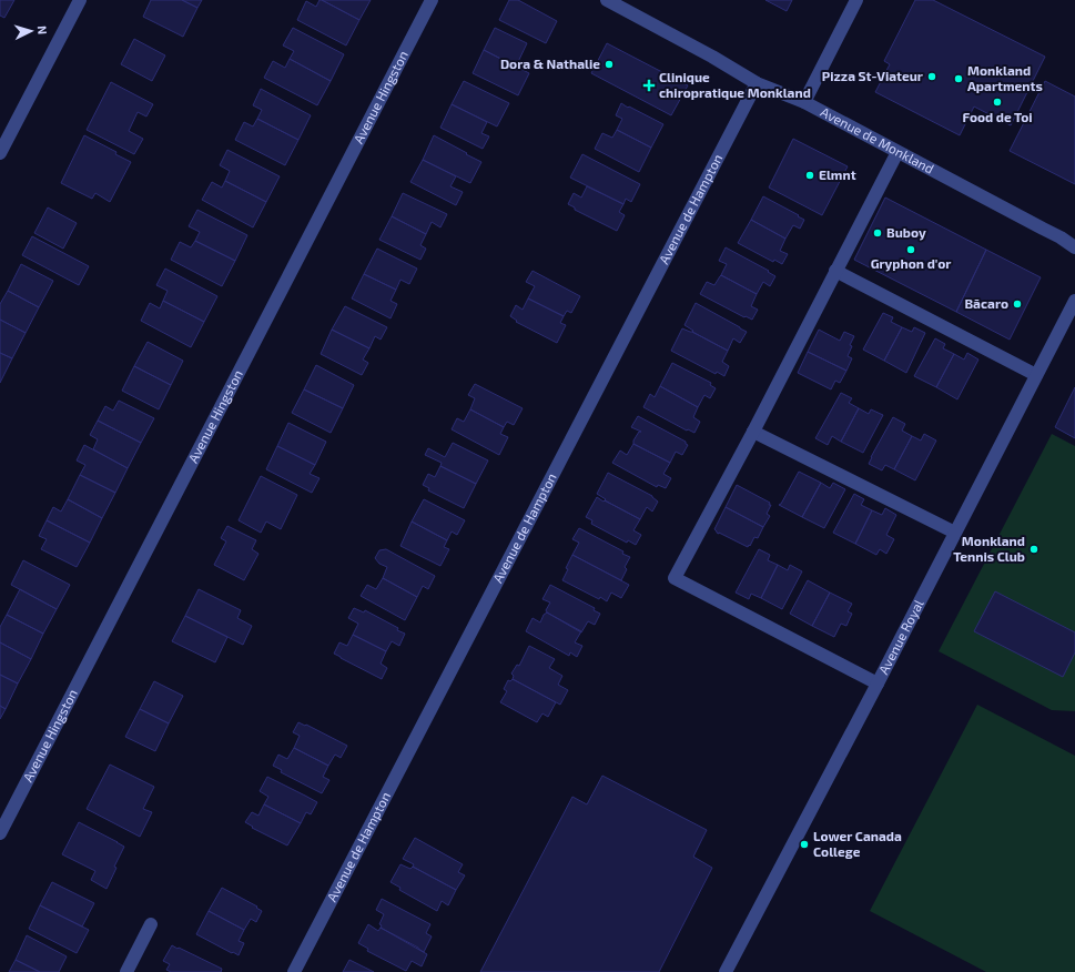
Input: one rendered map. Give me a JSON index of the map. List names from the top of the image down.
{
  "streets": {
    "street": [
      "Avenue Hingston",
      "Avenue de Monkland",
      "Avenue de Hampton",
      "Avenue Royal"
    ]
  },
  "crossings": [
    ["Avenue de Monkland", "Avenue de Hampton"]
  ],
  "places": {
    "other": [
      "Dora & Nathalie",
      "Pizza St-Viateur",
      "Monkland Apartments",
      "Food de Toi",
      "Elmnt",
      "Buboy",
      "Gryphon d'or",
      "Bācaro",
      "Monkland Tennis Club",
      "Lower Canada College"
    ],
    "health": ["Clinique chiropratique Monkland"]
  },
  "north": "right"
}
